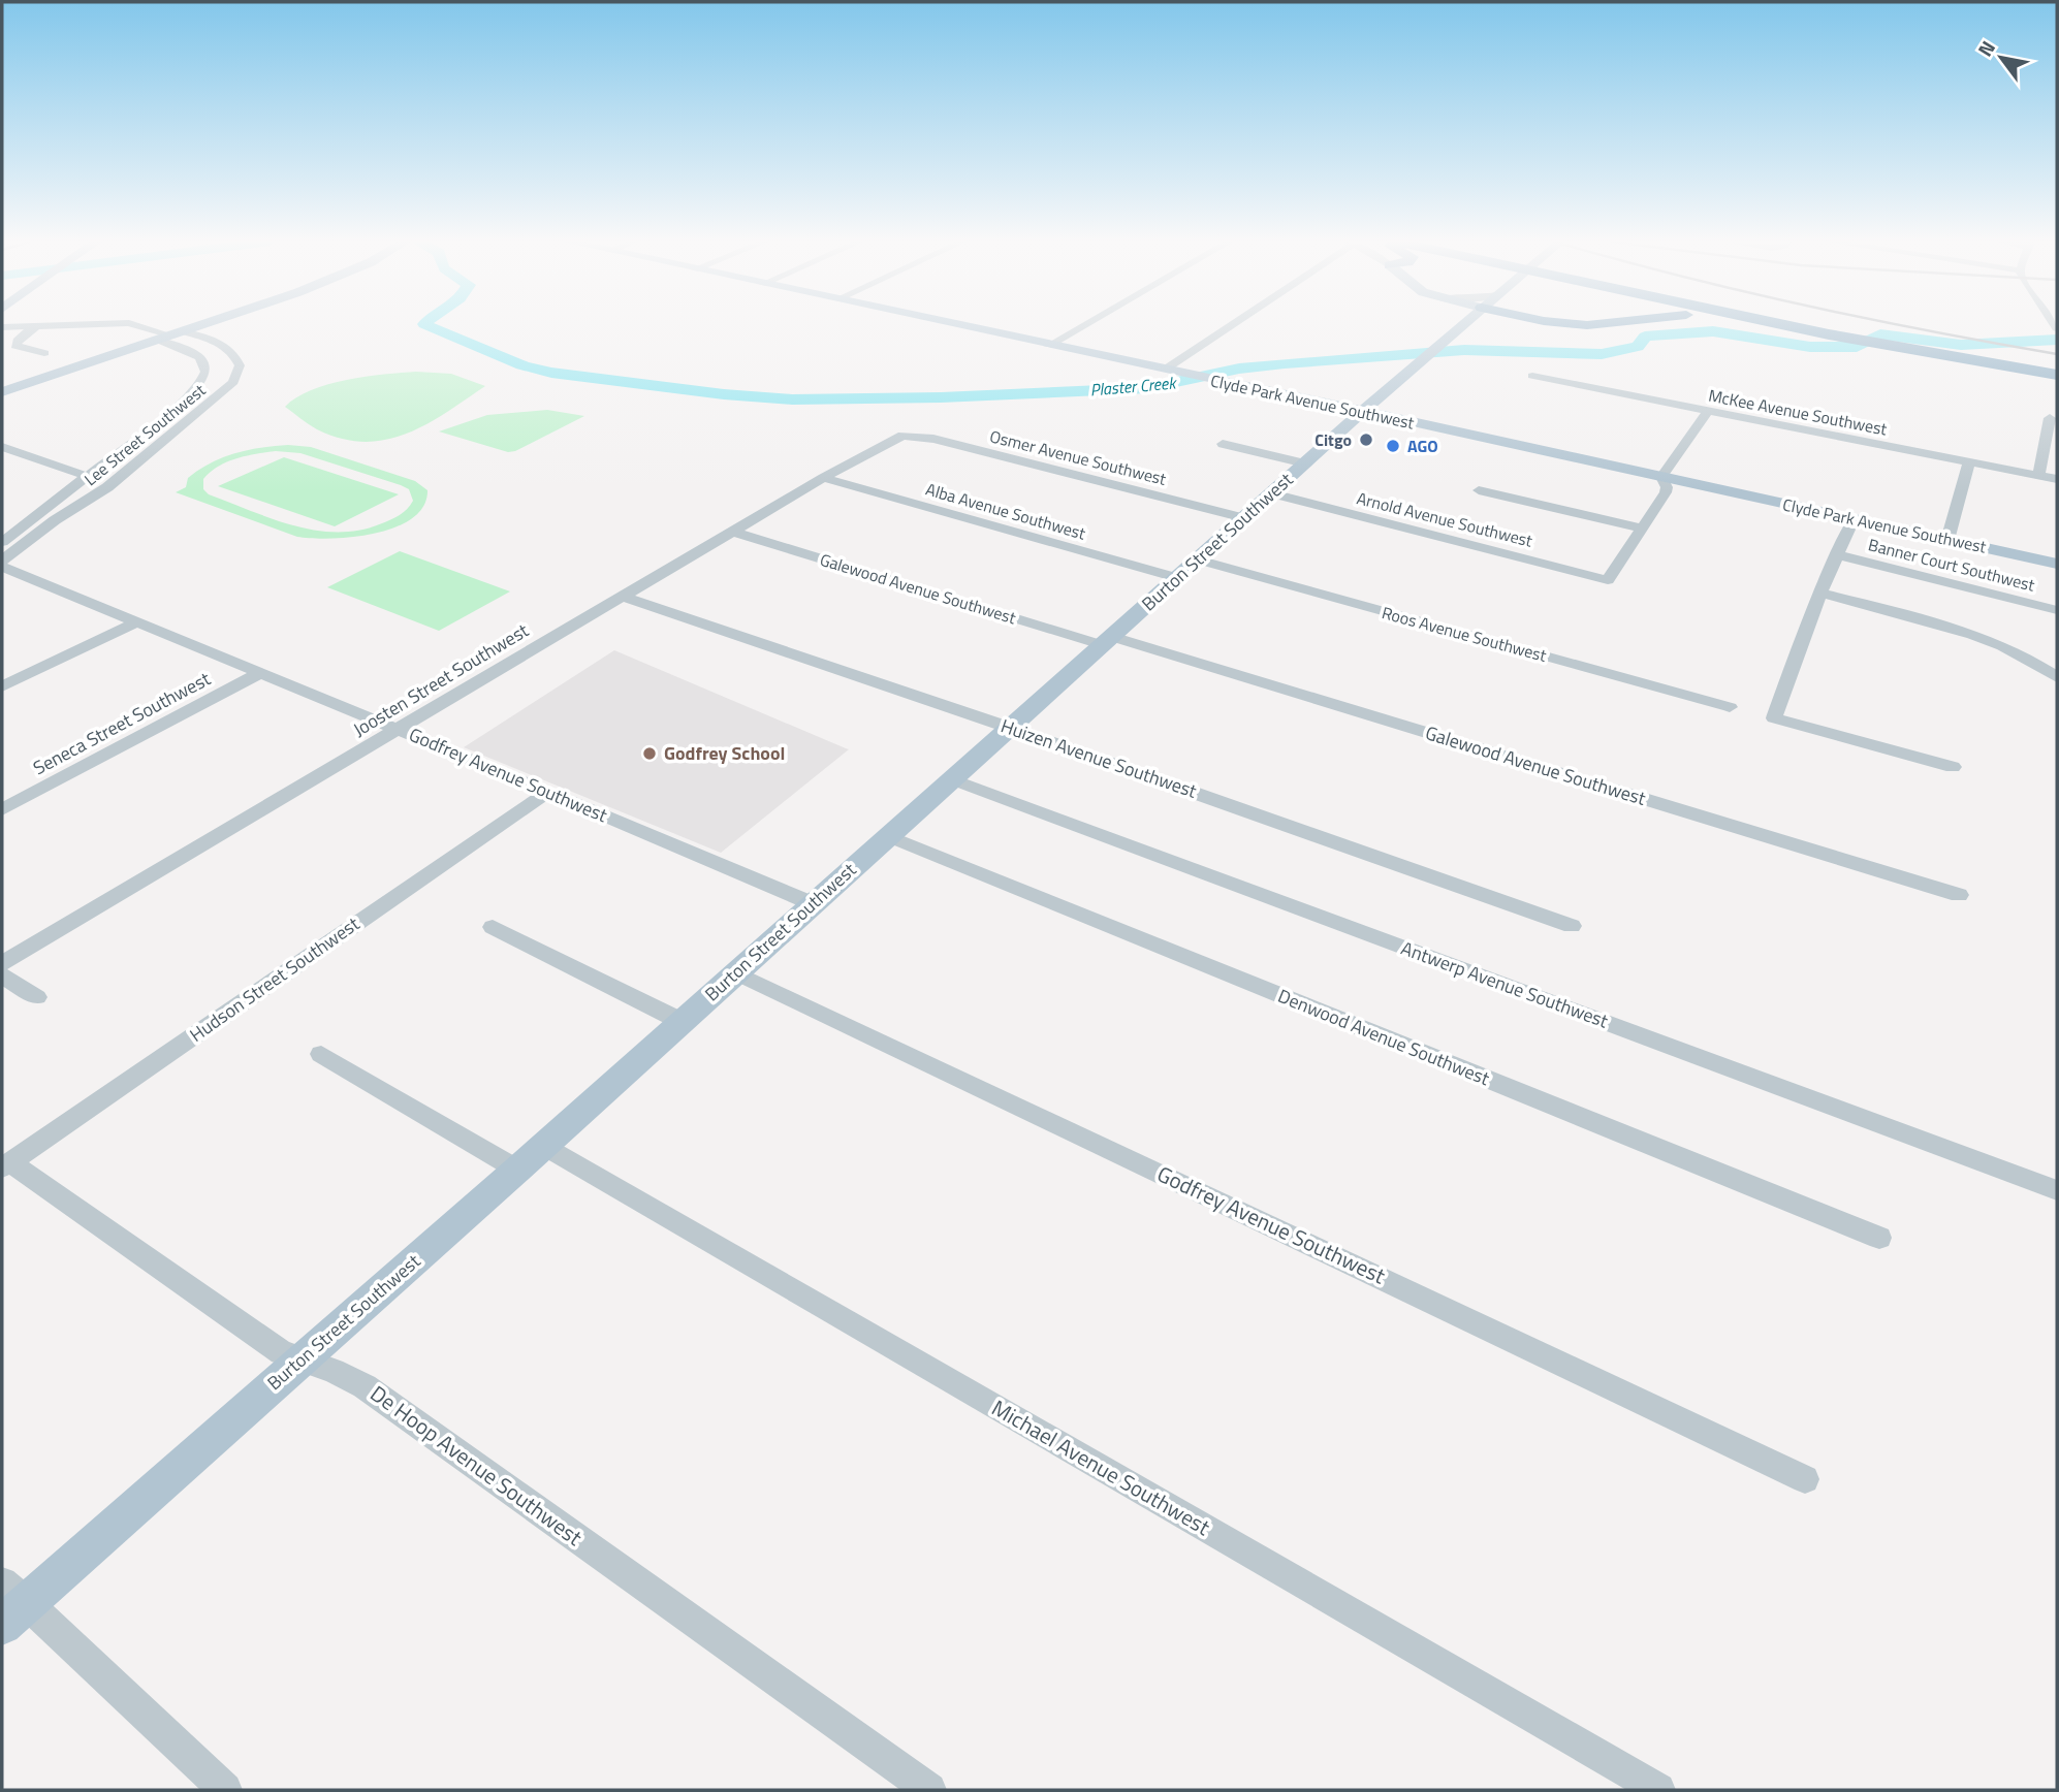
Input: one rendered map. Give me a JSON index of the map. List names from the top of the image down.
{
  "streets": {
    "main road": ["Clyde Park Avenue Southwest", "Burton Street Southwest"],
    "street": [
      "McKee Avenue Southwest",
      "Lee Street Southwest",
      "Osmer Avenue Southwest",
      "Alba Avenue Southwest",
      "Arnold Avenue Southwest",
      "Banner Court Southwest",
      "Galewood Avenue Southwest",
      "Roos Avenue Southwest",
      "Joosten Street Southwest",
      "Seneca Street Southwest",
      "Huizen Avenue Southwest",
      "Godfrey Avenue Southwest",
      "Hudson Street Southwest",
      "Antwerp Avenue Southwest",
      "Denwood Avenue Southwest",
      "De Hoop Avenue Southwest",
      "Michael Avenue Southwest"
    ]
  },
  "crossings": [
    ["Clyde Park Avenue Southwest", "Burton Street Southwest"],
    ["Osmer Avenue Southwest", "Burton Street Southwest"],
    ["Osmer Avenue Southwest", "Joosten Street Southwest"],
    ["Alba Avenue Southwest", "Burton Street Southwest"],
    ["Alba Avenue Southwest", "Joosten Street Southwest"],
    ["Arnold Avenue Southwest", "Burton Street Southwest"],
    ["Burton Street Southwest", "Galewood Avenue Southwest"],
    ["Burton Street Southwest", "Roos Avenue Southwest"],
    ["Burton Street Southwest", "Huizen Avenue Southwest"],
    ["Burton Street Southwest", "Godfrey Avenue Southwest"],
    ["Burton Street Southwest", "Antwerp Avenue Southwest"],
    ["Burton Street Southwest", "Denwood Avenue Southwest"],
    ["Burton Street Southwest", "De Hoop Avenue Southwest"],
    ["Burton Street Southwest", "Michael Avenue Southwest"],
    ["Galewood Avenue Southwest", "Joosten Street Southwest"],
    ["Joosten Street Southwest", "Huizen Avenue Southwest"],
    ["Joosten Street Southwest", "Godfrey Avenue Southwest"],
    ["Seneca Street Southwest", "Godfrey Avenue Southwest"],
    ["Godfrey Avenue Southwest", "Hudson Street Southwest"],
    ["Hudson Street Southwest", "De Hoop Avenue Southwest"]
  ],
  "water": ["Plaster Creek"],
  "places": ["Citgo", "AGO", "Godfrey School"],
  "north": "top left"
}
